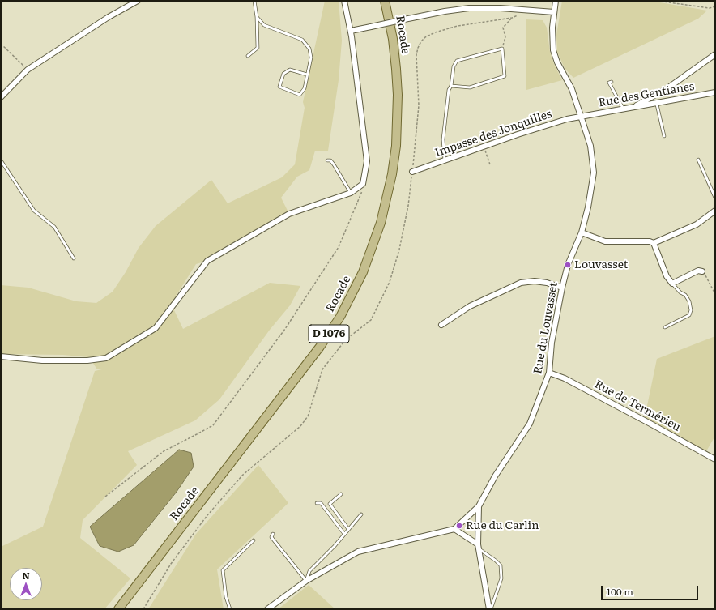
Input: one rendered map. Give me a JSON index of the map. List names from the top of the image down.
{
  "streets": {
    "main road": ["Rocade", "D 1076"],
    "street": [
      "Rue des Gentianes",
      "Impasse des Jonquilles",
      "Rue du Louvasset",
      "Rue de Termérieu"
    ]
  },
  "crossings": [
    ["Rue des Gentianes", "Impasse des Jonquilles"],
    ["Rue des Gentianes", "Rue du Louvasset"],
    ["Impasse des Jonquilles", "Rue du Louvasset"],
    ["Rue du Louvasset", "Rue de Termérieu"]
  ],
  "places": ["Louvasset", "Rue du Carlin"],
  "scale_bar": "100 m",
  "north": "top"
}
